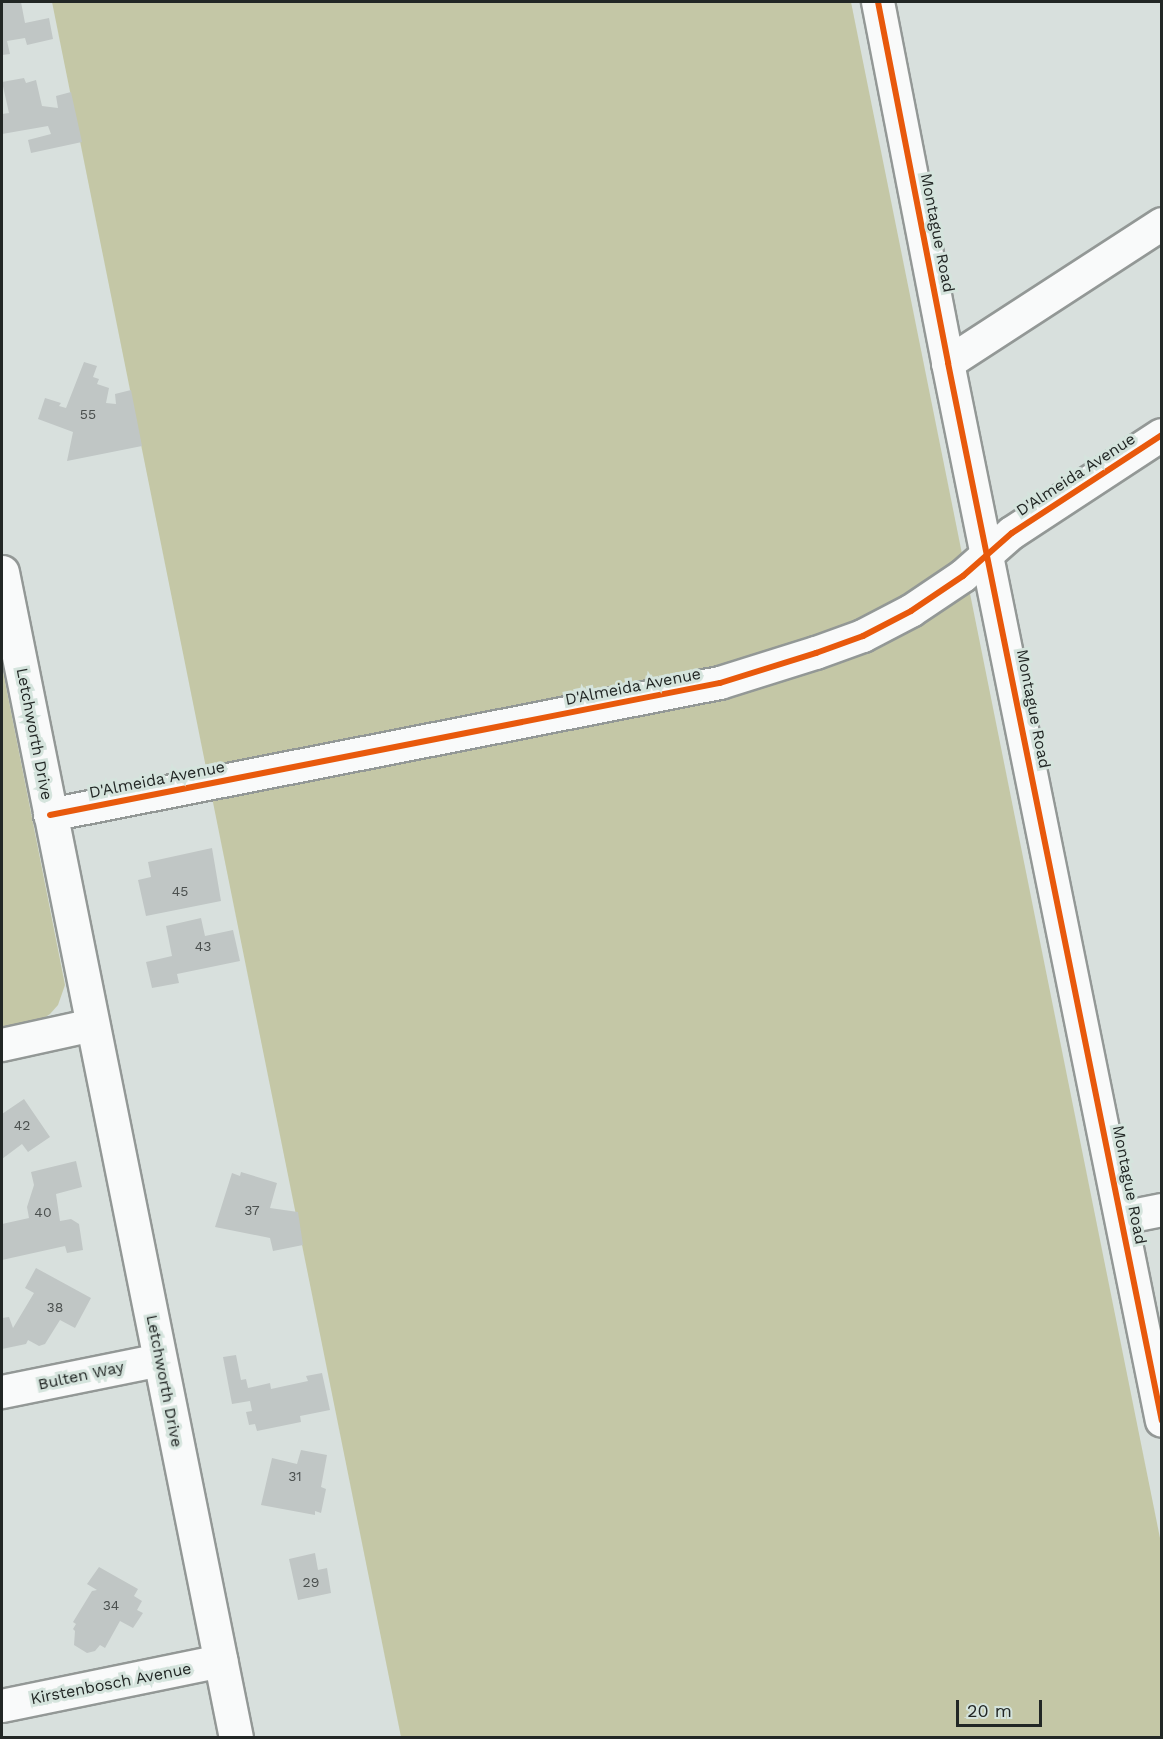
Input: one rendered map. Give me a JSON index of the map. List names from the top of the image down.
{
  "streets": {
    "street": [
      "Montague Road",
      "D'Almeida Avenue",
      "Letchworth Drive",
      "Bulten Way",
      "Kirstenbosch Avenue"
    ]
  },
  "crossings": [
    ["Montague Road", "D'Almeida Avenue"],
    ["D'Almeida Avenue", "Letchworth Drive"],
    ["Letchworth Drive", "Bulten Way"],
    ["Letchworth Drive", "Kirstenbosch Avenue"]
  ],
  "house_numbers": [
    "55",
    "45",
    "43",
    "42",
    "37",
    "40",
    "38",
    "31",
    "29",
    "34"
  ],
  "scale_bar": "20 m"
}
